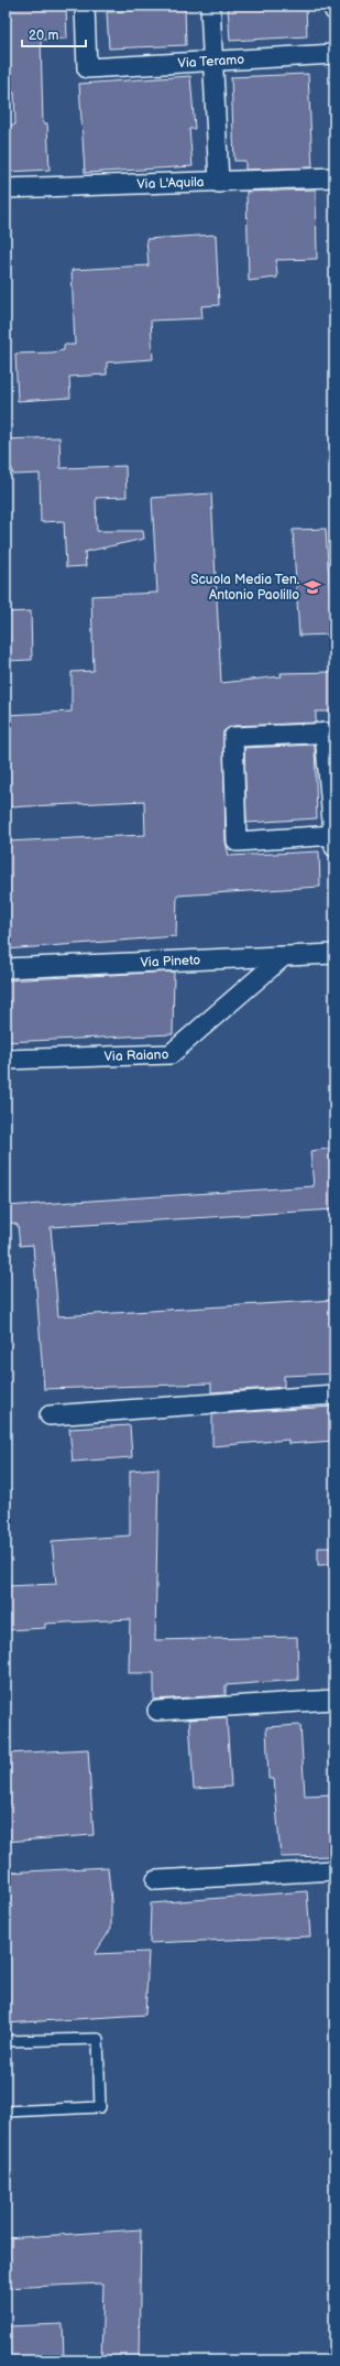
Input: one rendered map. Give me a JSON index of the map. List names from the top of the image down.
{
  "streets": {
    "street": [
      "Via Teramo",
      "Via L'Aquila",
      "Via Pineto",
      "Via Raiano"
    ]
  },
  "crossings": [
    ["Via Pineto", "Via Raiano"]
  ],
  "places": {
    "school or university": ["Scuola Media Ten. Antonio Paolillo"]
  },
  "scale_bar": "20 m"
}
